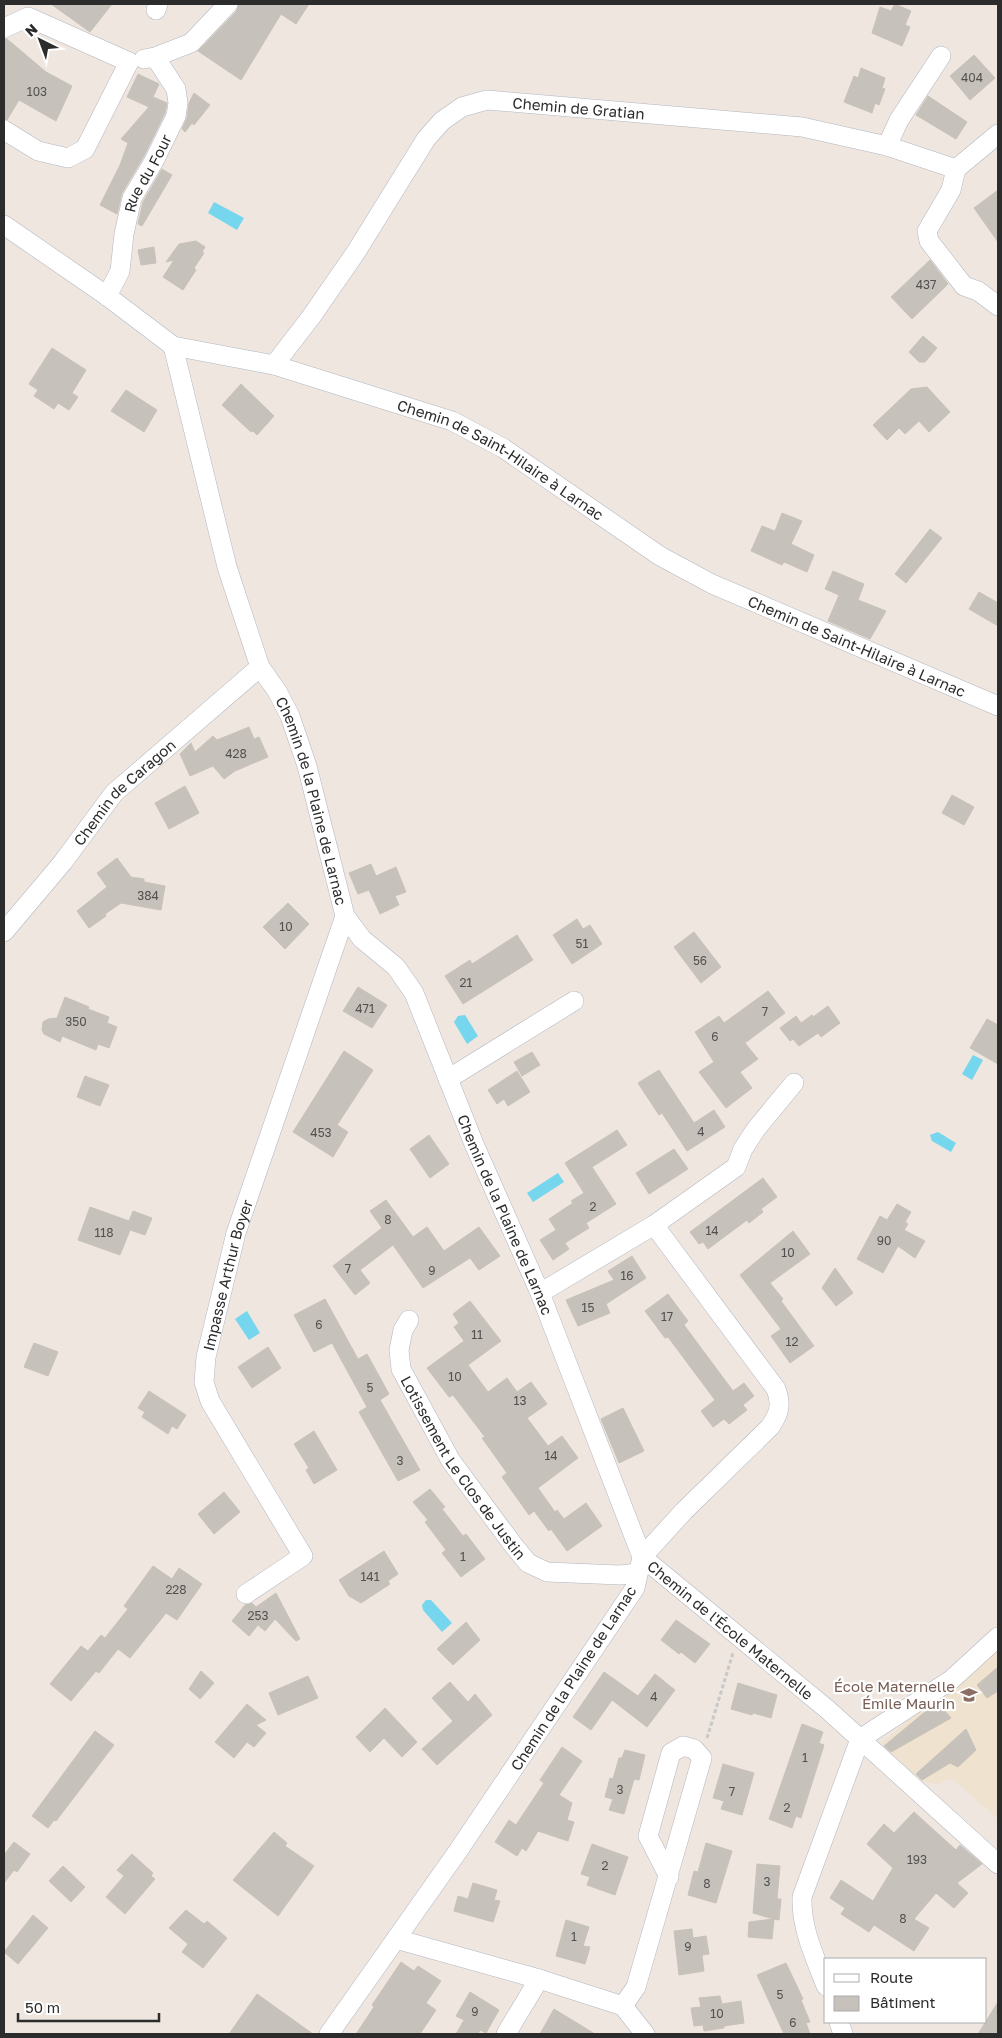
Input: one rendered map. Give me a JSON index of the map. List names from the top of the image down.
{
  "streets": {
    "street": [
      "Chemin de Gratian",
      "Rue du Four",
      "Chemin de Saint-Hilaire à Larnac",
      "Chemin de Caragon",
      "Chemin de la Plaine de Larnac",
      "Impasse Arthur Boyer",
      "Lotissement Le Clos de Justin",
      "Chemin de l'École Maternelle"
    ]
  },
  "crossings": [
    ["Chemin de Gratian", "Chemin de Saint-Hilaire à Larnac"],
    ["Rue du Four", "Chemin de Saint-Hilaire à Larnac"],
    ["Chemin de Saint-Hilaire à Larnac", "Chemin de la Plaine de Larnac"],
    ["Chemin de Caragon", "Chemin de la Plaine de Larnac"],
    ["Chemin de la Plaine de Larnac", "Impasse Arthur Boyer"],
    ["Chemin de la Plaine de Larnac", "Lotissement Le Clos de Justin"],
    ["Chemin de la Plaine de Larnac", "Chemin de l'École Maternelle"],
    ["Lotissement Le Clos de Justin", "Chemin de l'École Maternelle"]
  ],
  "places": {
    "school or university": ["École Maternelle Émile Maurin"]
  },
  "house_numbers": [
    "404",
    "103",
    "437",
    "428",
    "384",
    "10",
    "51",
    "56",
    "21",
    "471",
    "7",
    "350",
    "6",
    "4",
    "453",
    "2",
    "8",
    "14",
    "118",
    "90",
    "10",
    "7",
    "9",
    "16",
    "15",
    "17",
    "6",
    "11",
    "12",
    "10",
    "5",
    "13",
    "14",
    "3",
    "1",
    "141",
    "228",
    "253",
    "4",
    "1",
    "3",
    "7",
    "2",
    "193",
    "2",
    "3",
    "8",
    "8",
    "1",
    "9",
    "5",
    "9",
    "10",
    "6"
  ],
  "legend": ["Route", "Bâtiment"],
  "scale_bar": "50 m",
  "north": "top left"
}
